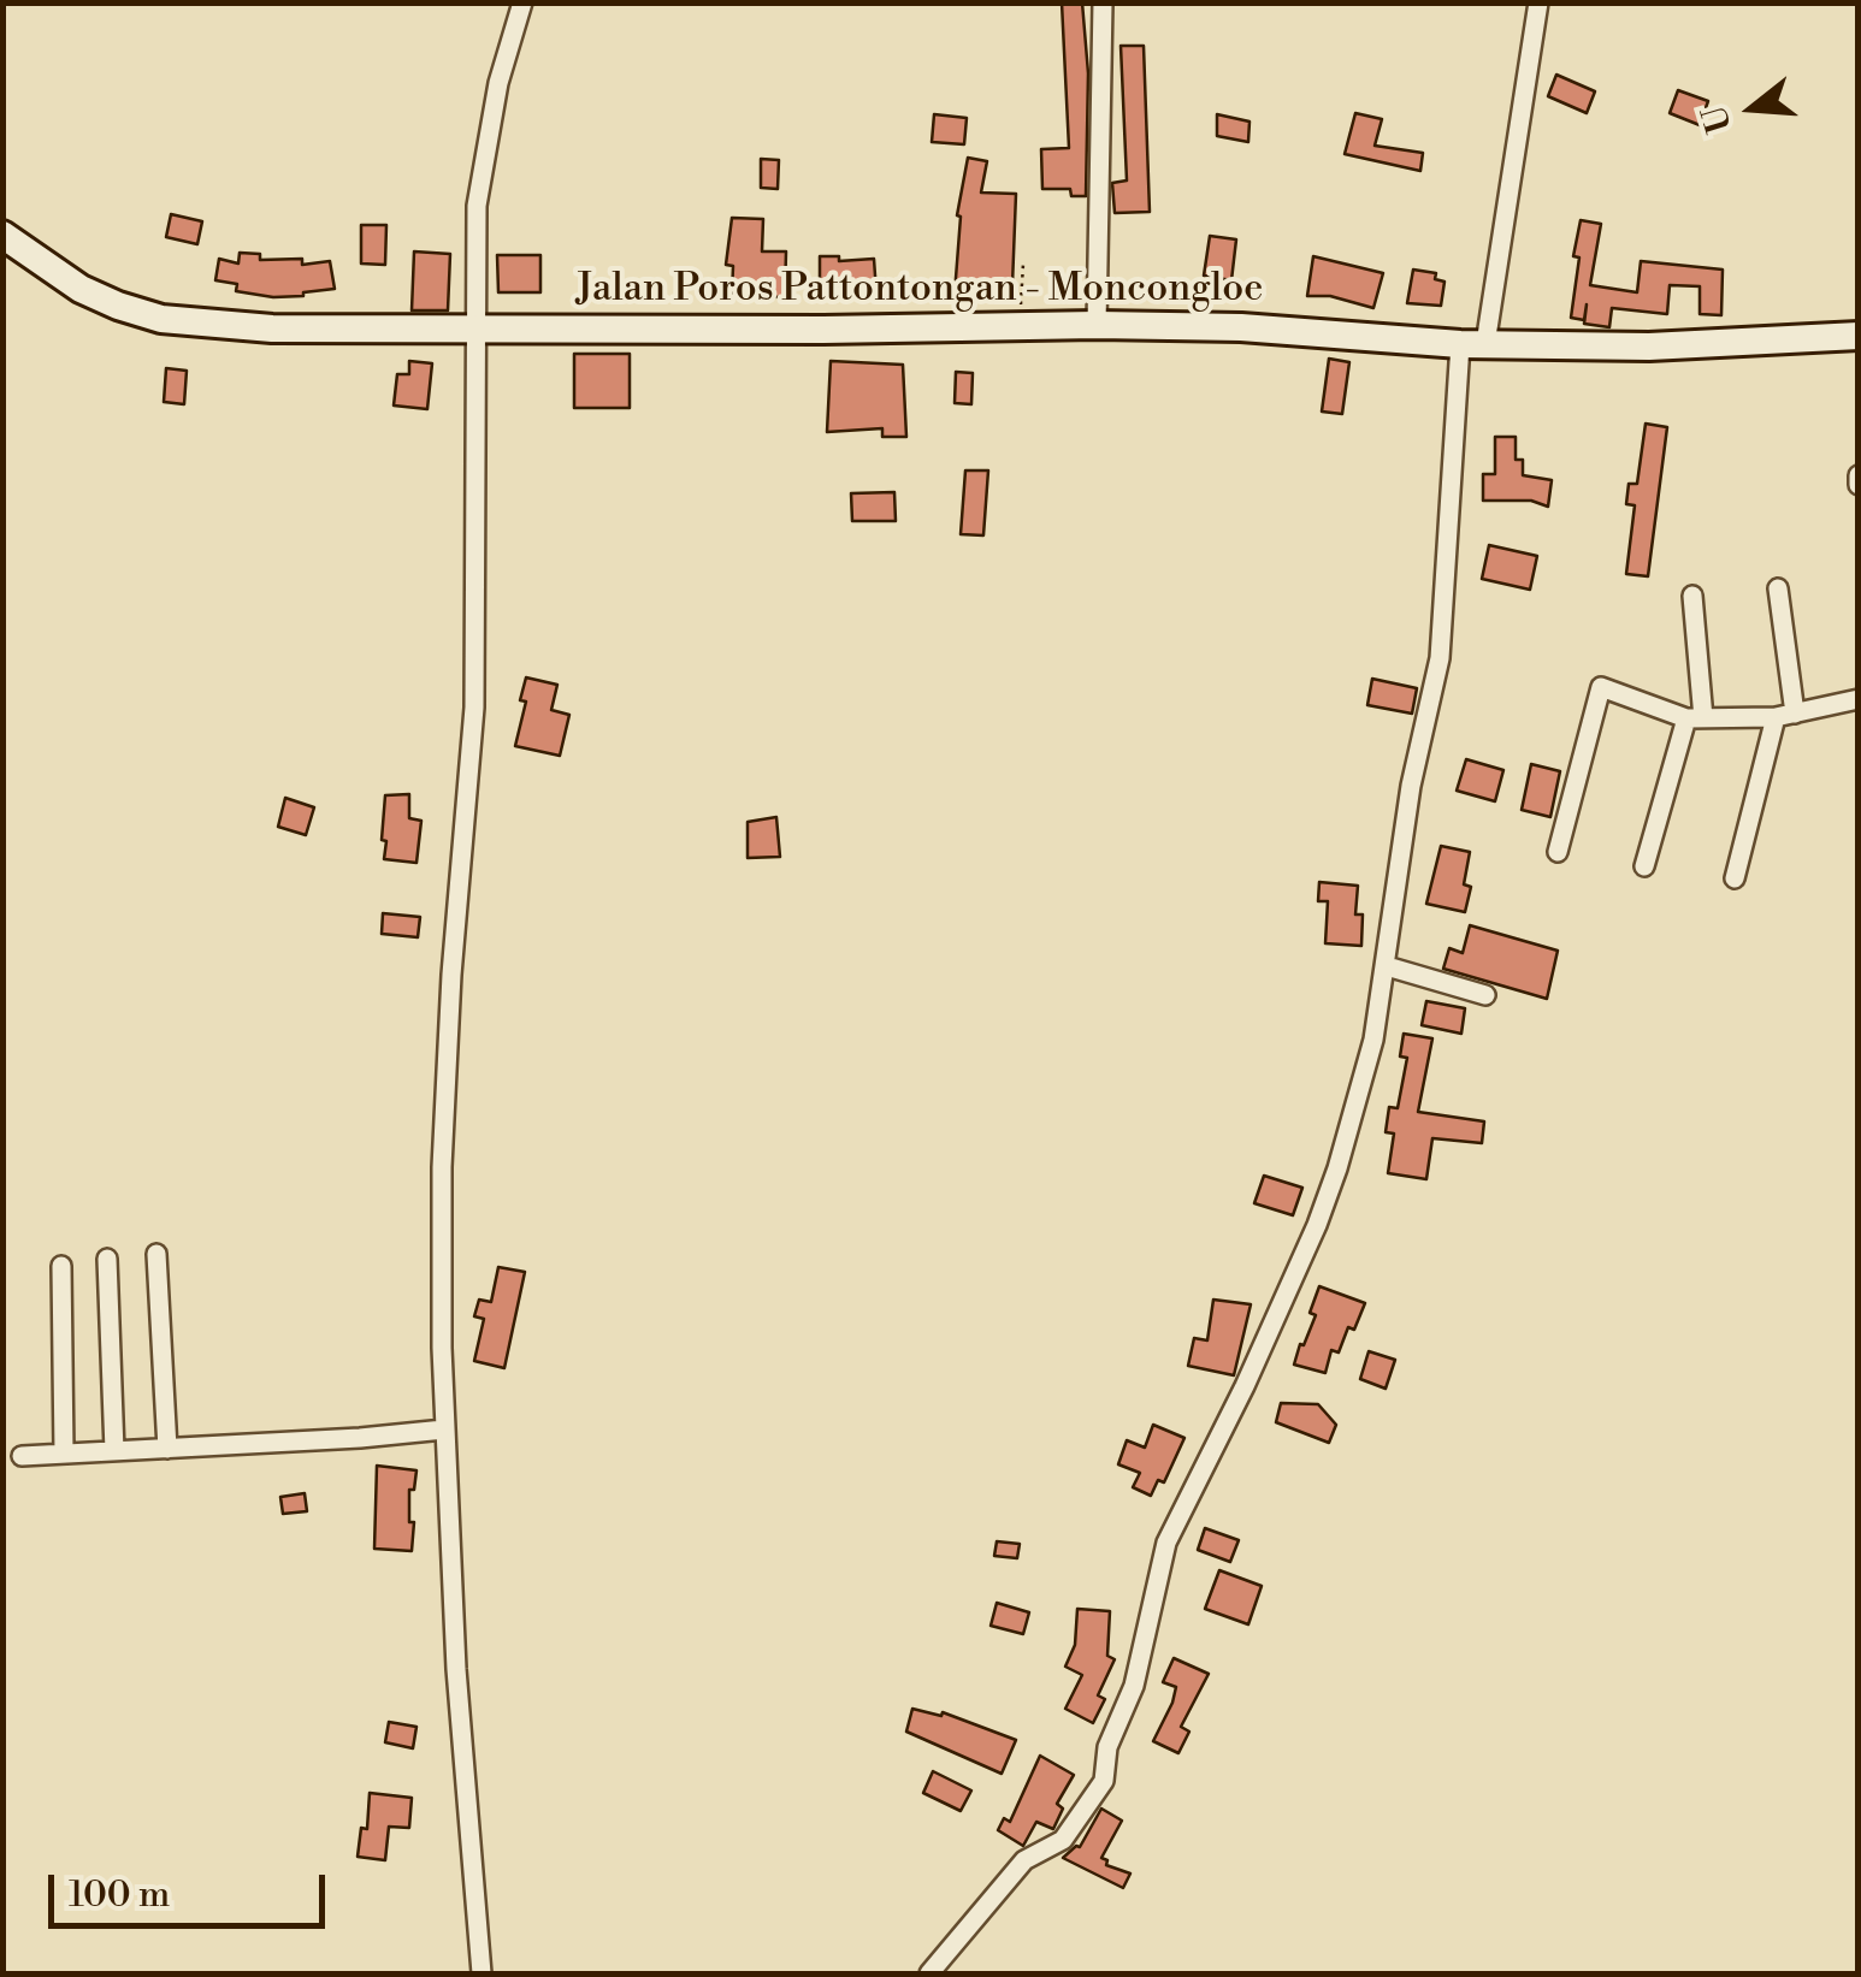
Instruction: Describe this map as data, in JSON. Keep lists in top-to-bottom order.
{
  "streets": {
    "street": ["Jalan Poros Pattontongan - Moncongloe"]
  },
  "scale_bar": "100 m",
  "north": "left"
}
